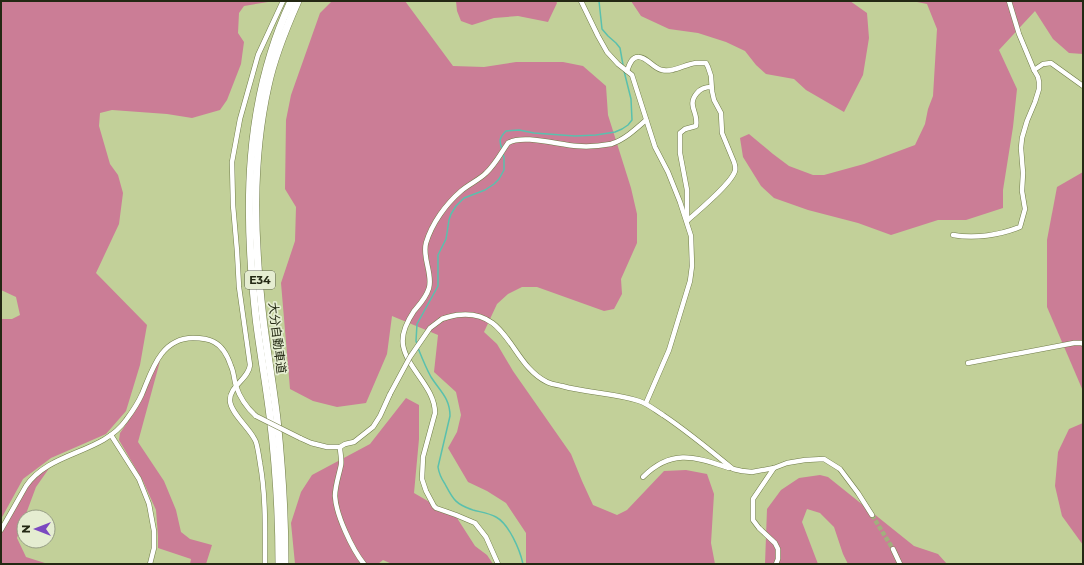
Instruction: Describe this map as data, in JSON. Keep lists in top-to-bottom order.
{
  "streets": {
    "highway": ["E34", "大分自動車道"]
  },
  "north": "left"
}
